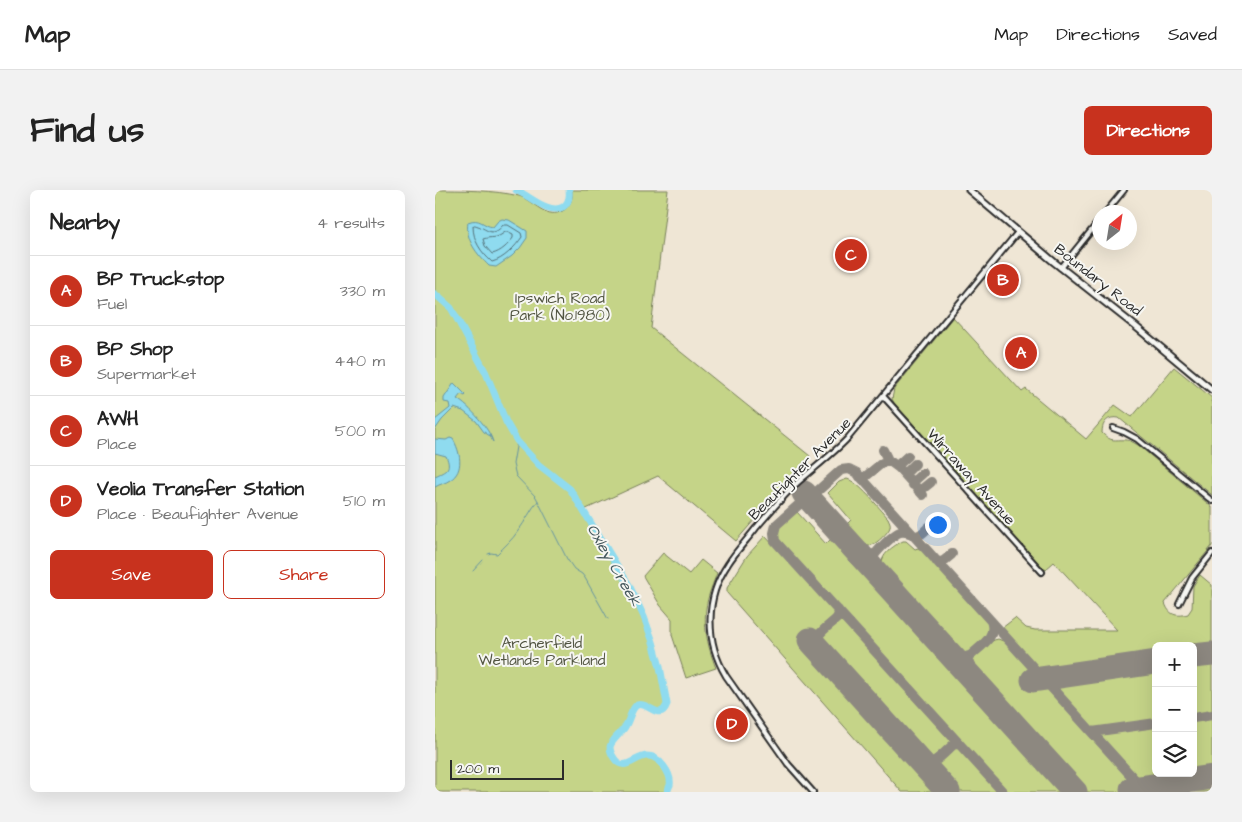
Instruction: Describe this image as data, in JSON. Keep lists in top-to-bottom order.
{
  "streets": {
    "main road": ["Boundary Road"],
    "street": ["Beaufighter Avenue", "Wirraway Avenue"]
  },
  "crossings": [
    ["Boundary Road", "Beaufighter Avenue"],
    ["Beaufighter Avenue", "Wirraway Avenue"]
  ],
  "water": ["Oxley Creek"],
  "parks": ["Ipswich Road Park (No.1980)", "Archerfield Wetlands Parkland"],
  "scale_bar": "200 m",
  "north": "top right",
  "page": {
    "header": "Map",
    "nav": ["Map", "Directions", "Saved"],
    "title": "Find us",
    "buttons": [
      "Directions",
      ["Save", "Share"]
    ],
    "heading": ["Nearby", "4 results"],
    "pins": [
      "C",
      "B",
      "A",
      "D"
    ],
    "list": [
      {
        "mark": "A",
        "name": "BP Truckstop",
        "note": "Fuel",
        "value": "330 m"
      },
      {
        "mark": "B",
        "name": "BP Shop",
        "note": "Supermarket",
        "value": "440 m"
      },
      {
        "mark": "C",
        "name": "AWH",
        "note": "Place",
        "value": "500 m"
      },
      {
        "mark": "D",
        "name": "Veolia Transfer Station",
        "note": "Place · Beaufighter Avenue",
        "value": "510 m"
      }
    ],
    "map_buttons": ["+", "−"],
    "scale": "200 m"
  }
}
